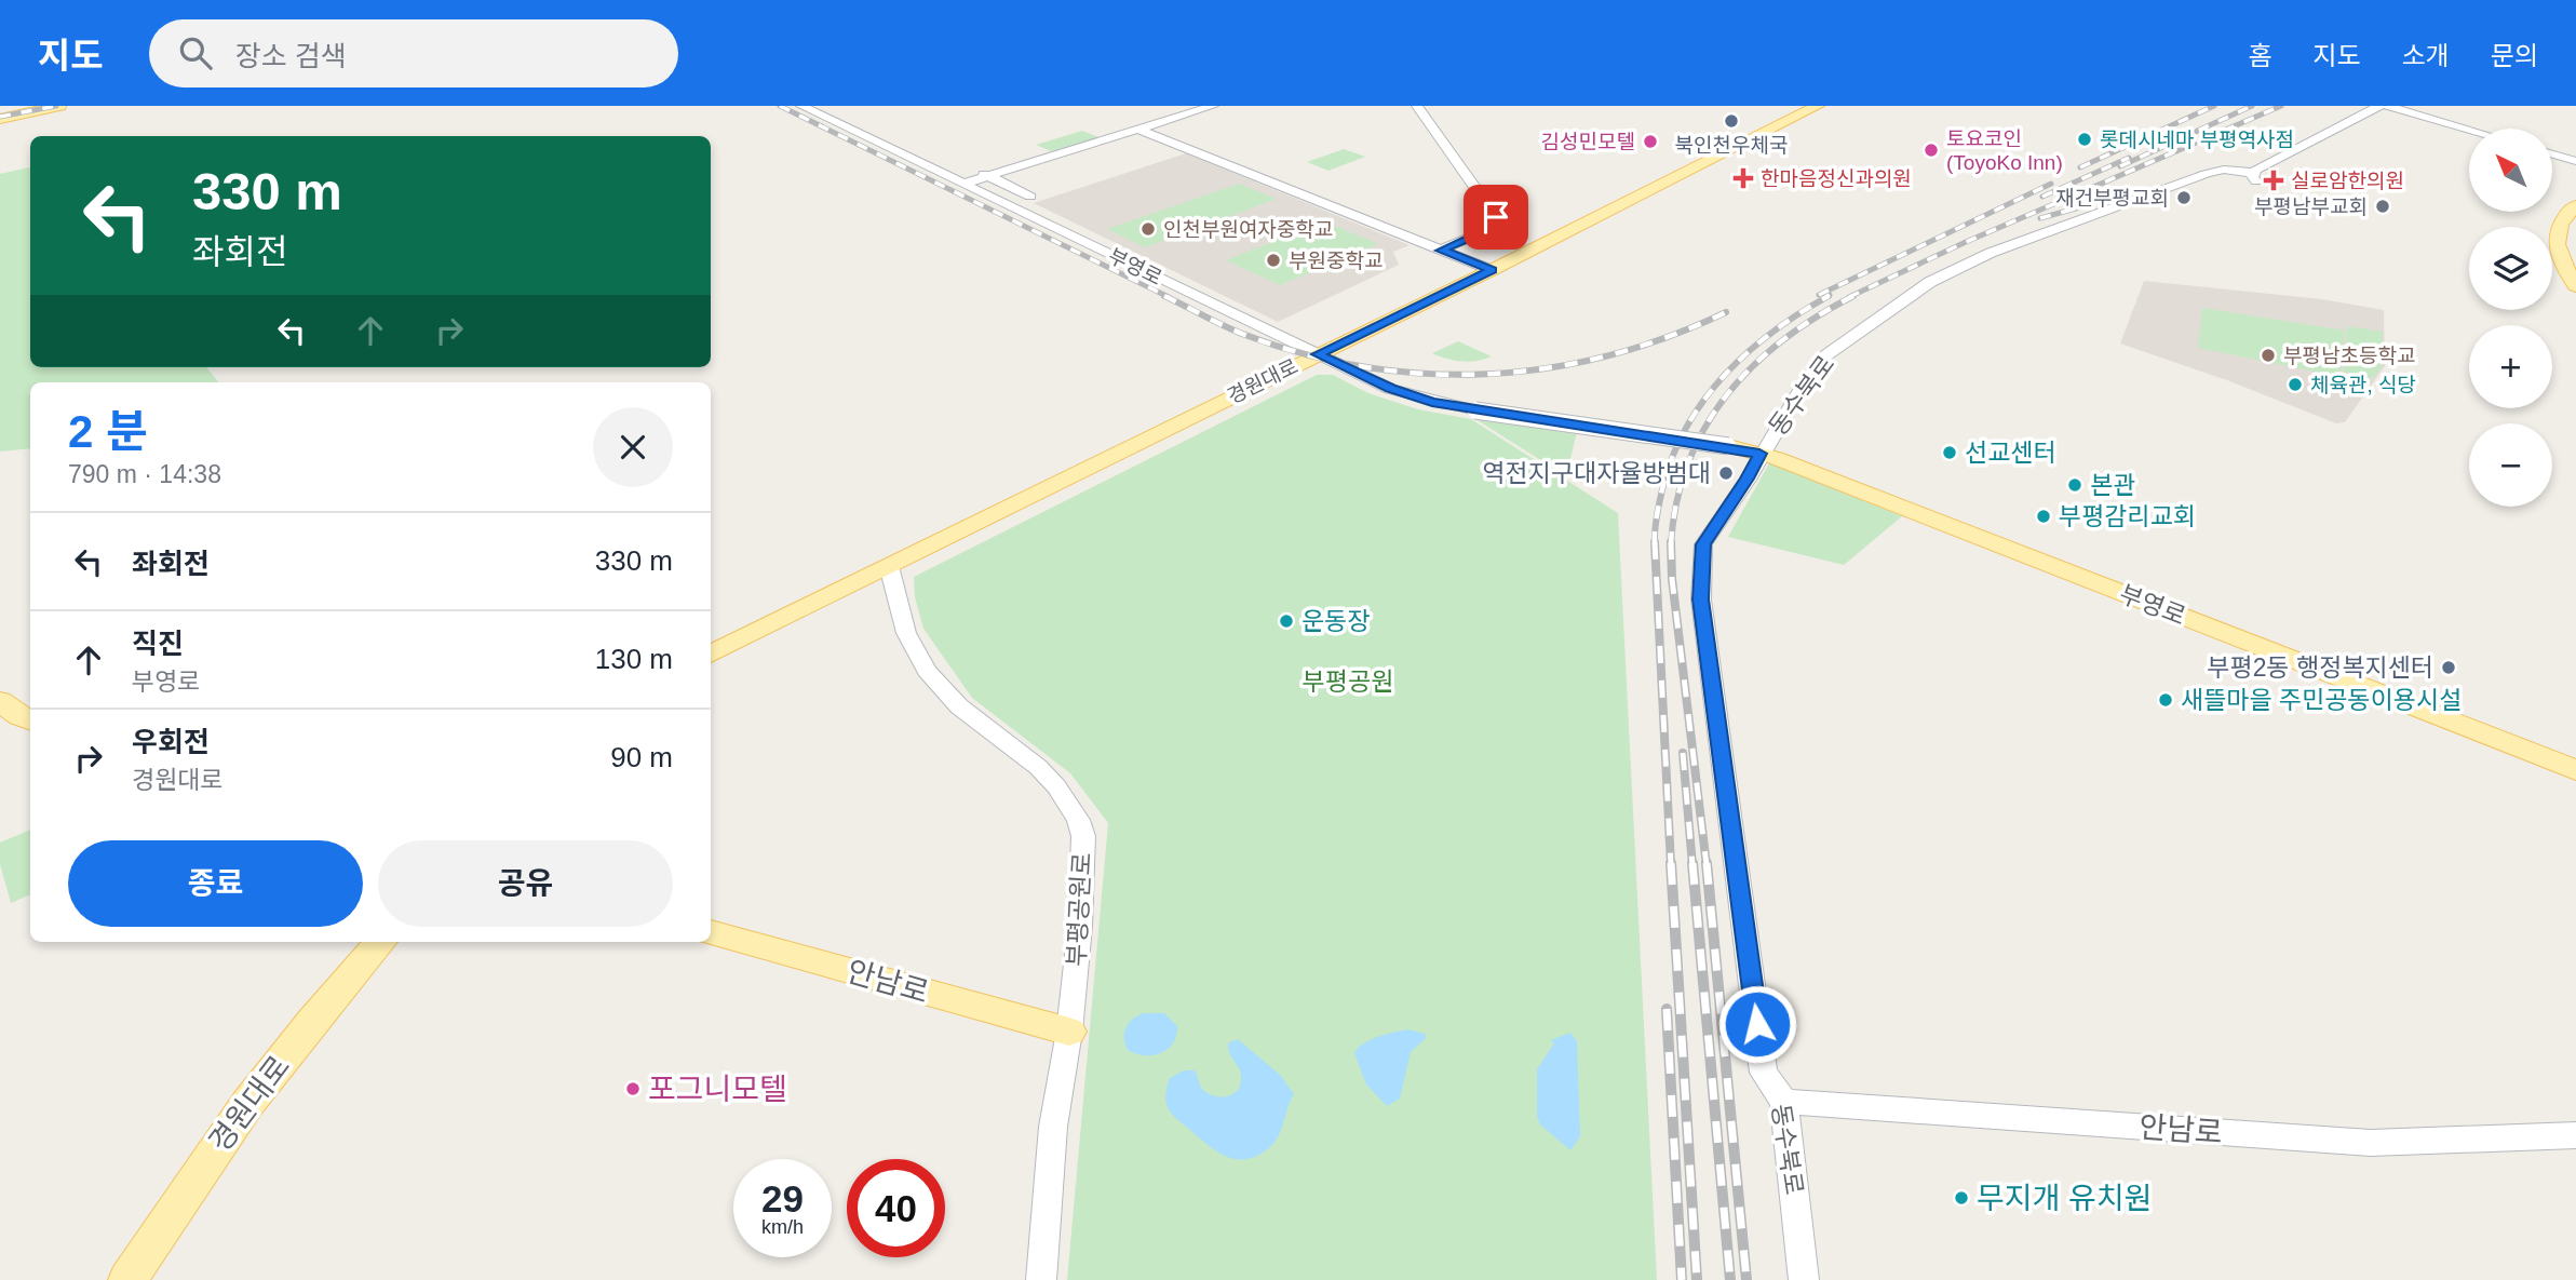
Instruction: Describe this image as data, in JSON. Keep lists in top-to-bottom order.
{
  "streets": {
    "main road": ["부영로", "경원대로", "안남로"],
    "street": ["동수북로", "부평공원로"]
  },
  "crossings": [
    ["부영로", "경원대로"],
    ["부영로", "동수북로"],
    ["경원대로", "부평공원로"],
    ["동수북로", "안남로"],
    ["부평공원로", "안남로"]
  ],
  "parks": ["부평공원"],
  "places": {
    "other": [
      "북인천우체국",
      "롯데시네마 부평역사점",
      "김성민모텔",
      "토요코인 (ToyoKo Inn)",
      "재건부평교회",
      "부평남부교회",
      "인천부원여자중학교",
      "부원중학교",
      "부평남초등학교",
      "체육관, 식당",
      "선교센터",
      "역전지구대자율방범대",
      "본관",
      "부평감리교회",
      "운동장",
      "부평2동 행정복지센터",
      "새뜰마을 주민공동이용시설",
      "포그니모텔",
      "무지개 유치원"
    ],
    "health": ["한마음정신과의원", "실로암한의원"]
  },
  "north": "top left",
  "page": {
    "header": "지도",
    "search": "장소 검색",
    "nav": [
      "홈",
      "지도",
      "소개",
      "문의"
    ],
    "map_buttons": ["+", "−"],
    "turn": ["330 m", "좌회전"],
    "heading": ["2 분", "790 m · 14:38"],
    "list": [
      {
        "name": "좌회전",
        "value": "330 m"
      },
      {
        "name": "직진",
        "note": "부영로",
        "value": "130 m"
      },
      {
        "name": "우회전",
        "note": "경원대로",
        "value": "90 m"
      }
    ],
    "buttons": ["종료", "공유"],
    "speed": "29 km/h",
    "limit": "40"
  }
}
